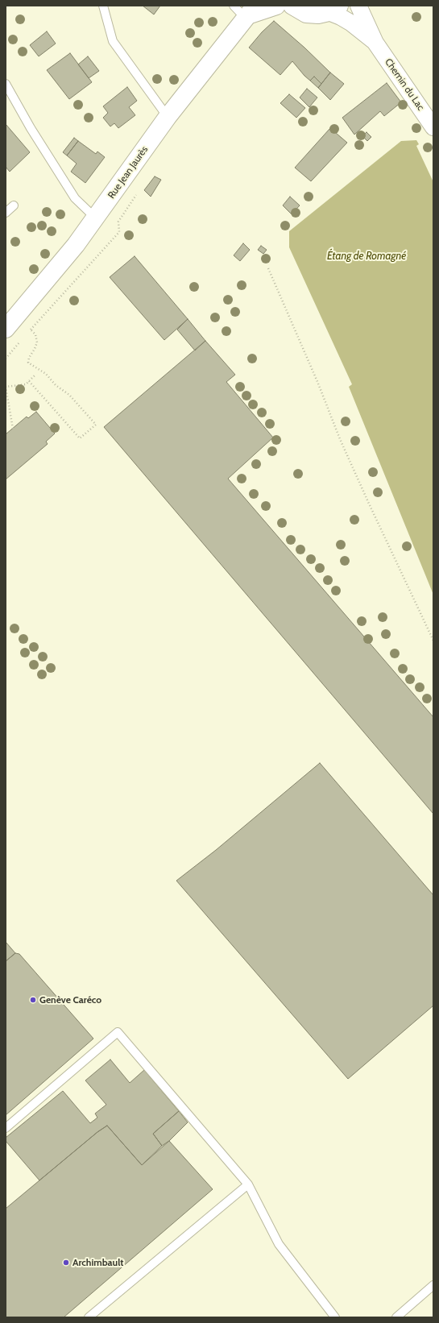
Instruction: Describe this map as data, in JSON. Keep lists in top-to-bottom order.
{
  "streets": {
    "street": ["Chemin du Lac", "Rue Jean Jaurès"]
  },
  "water": ["Étang de Romagné"],
  "places": ["Genève Caréco", "Archimbault"]
}
